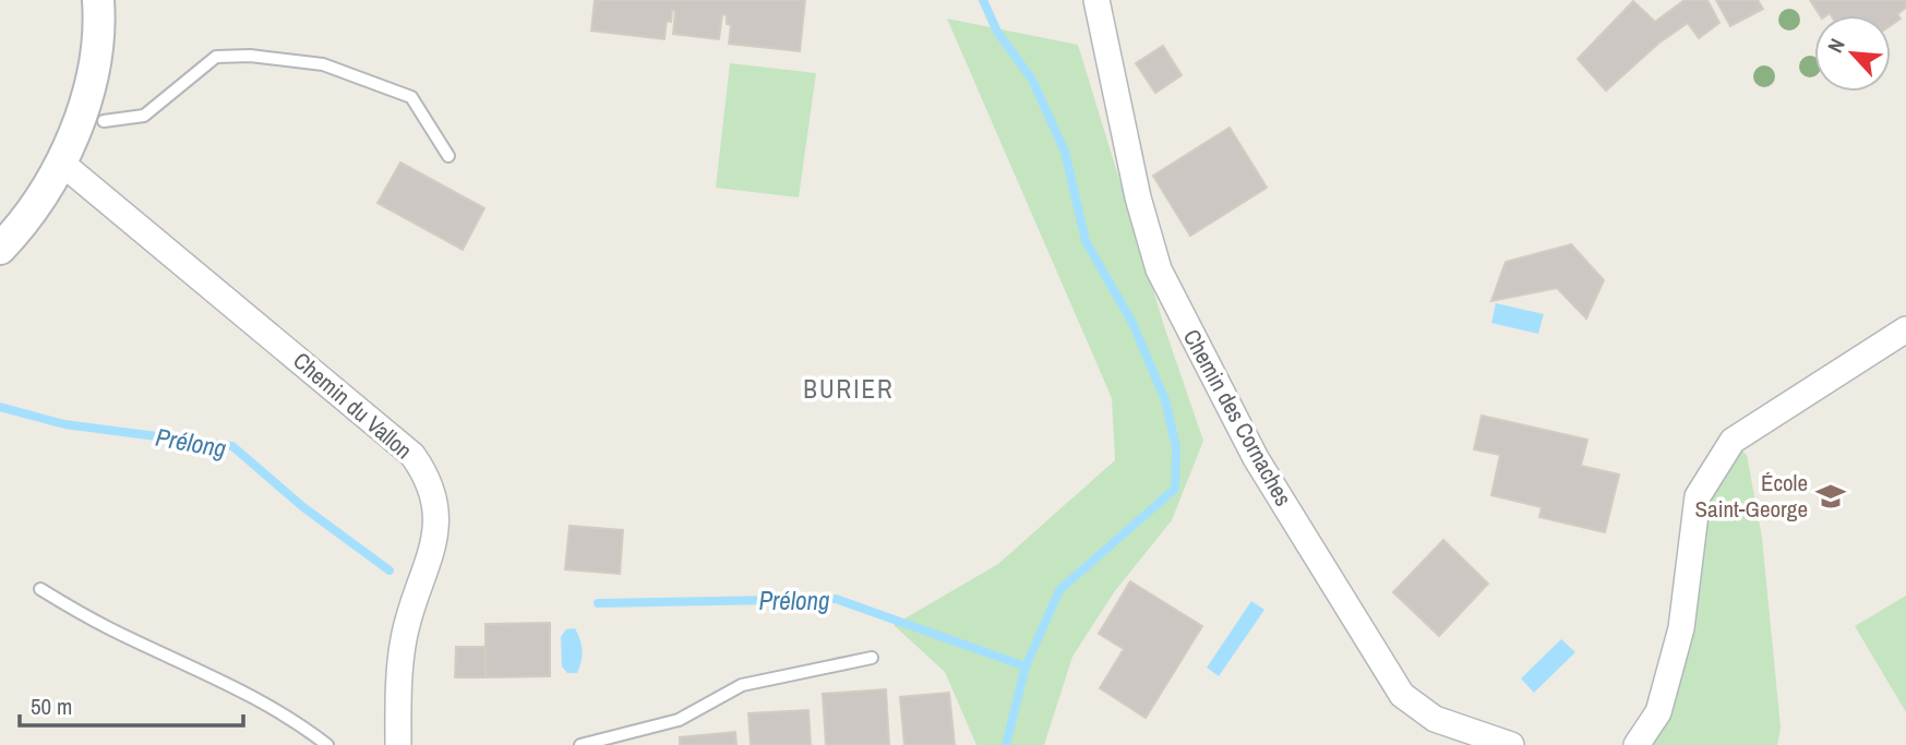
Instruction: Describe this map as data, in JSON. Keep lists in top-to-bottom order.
{
  "streets": {
    "street": ["Chemin du Vallon", "Chemin des Cornaches"]
  },
  "districts": ["BURIER"],
  "water": ["Prélong"],
  "places": {
    "school or university": ["École Saint-George"]
  },
  "scale_bar": "50 m",
  "north": "top left"
}
